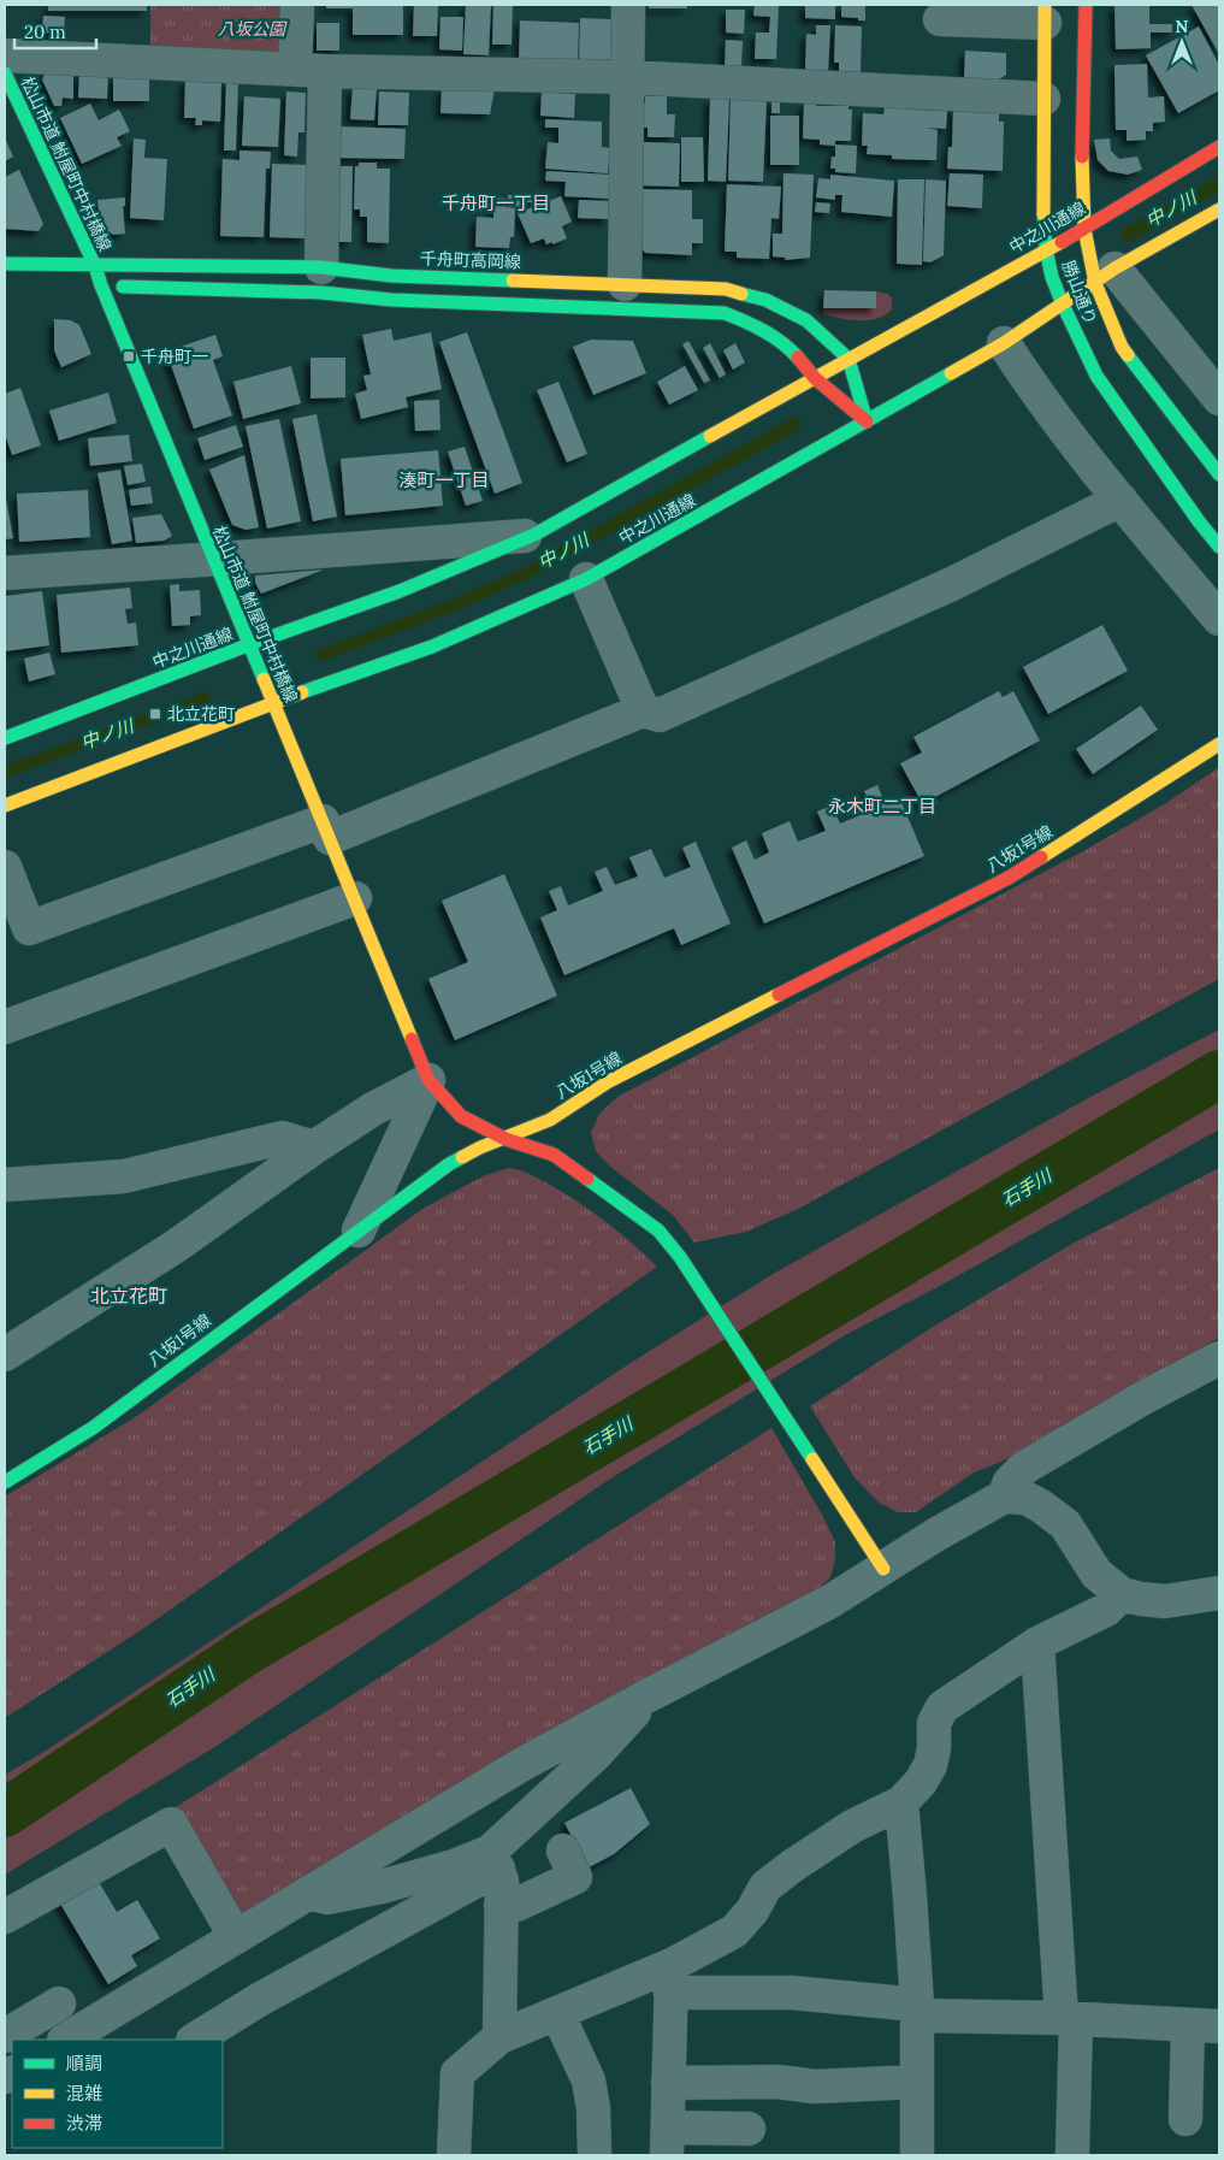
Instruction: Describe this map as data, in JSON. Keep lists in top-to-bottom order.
{
  "streets": {
    "main road": [
      "松山市道 鮒屋町中村橋線",
      "中之川通線",
      "千舟町高岡線",
      "勝山通り",
      "八坂1号線"
    ]
  },
  "crossings": [
    ["松山市道 鮒屋町中村橋線", "中之川通線"],
    ["松山市道 鮒屋町中村橋線", "千舟町高岡線"],
    ["松山市道 鮒屋町中村橋線", "八坂1号線"],
    ["中之川通線", "千舟町高岡線"],
    ["中之川通線", "勝山通り"]
  ],
  "districts": [
    "千舟町一丁目",
    "湊町一丁目",
    "永木町二丁目",
    "北立花町"
  ],
  "water": ["中ノ川", "石手川"],
  "parks": ["八坂公園"],
  "places": {
    "transit": ["千舟町一", "北立花町"]
  },
  "legend": ["順調", "混雑", "渋滞"],
  "scale_bar": "20 m",
  "north": "top"
}
